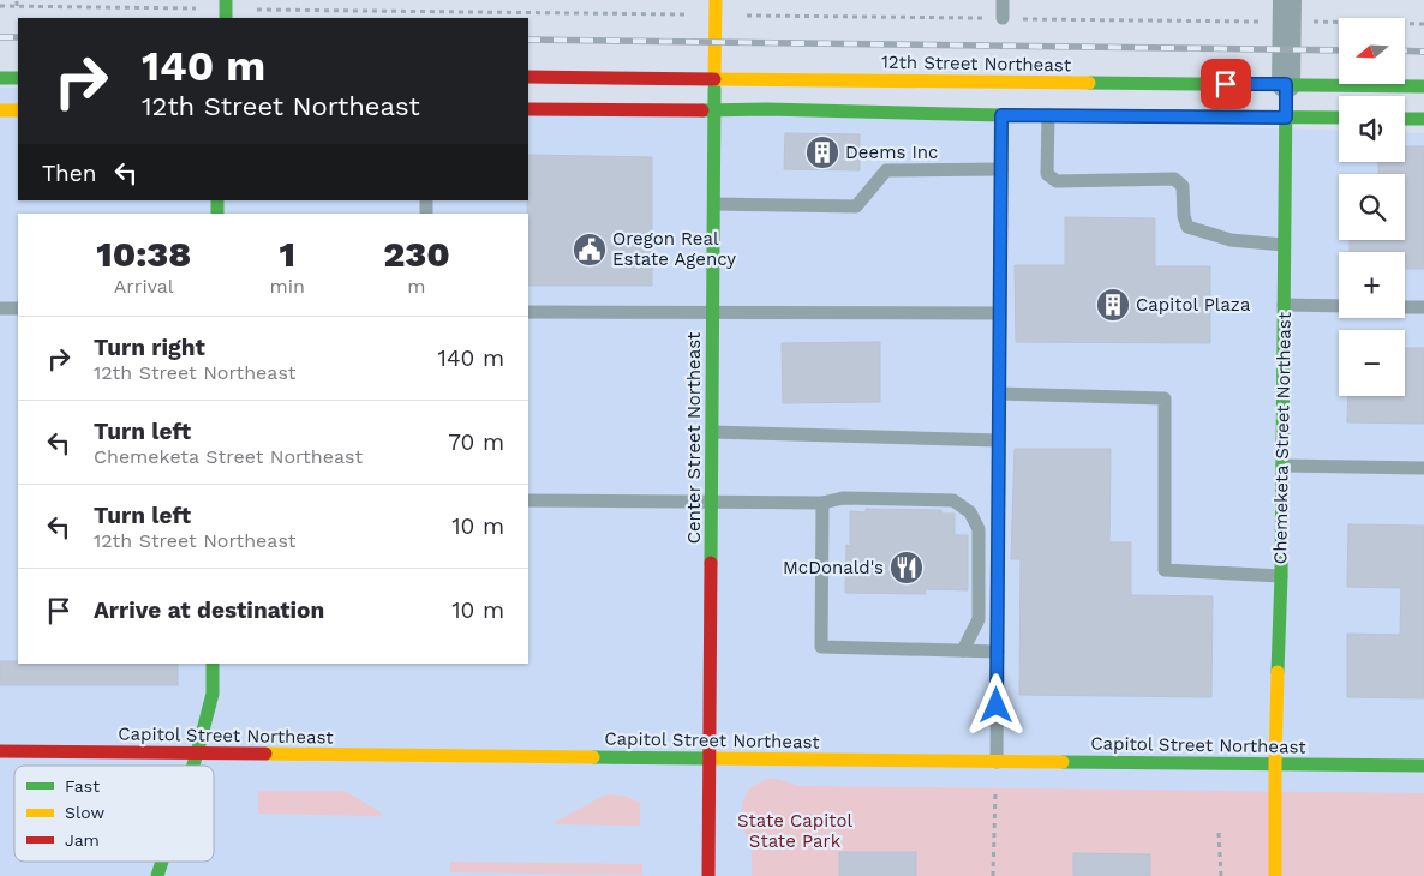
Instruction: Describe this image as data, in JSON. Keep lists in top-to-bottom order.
{
  "streets": {
    "main road": [
      "12th Street Northeast",
      "Center Street Northeast",
      "Chemeketa Street Northeast",
      "Capitol Street Northeast"
    ]
  },
  "crossings": [
    ["12th Street Northeast", "Center Street Northeast"],
    ["12th Street Northeast", "Chemeketa Street Northeast"],
    ["Center Street Northeast", "Capitol Street Northeast"],
    ["Chemeketa Street Northeast", "Capitol Street Northeast"]
  ],
  "parks": ["State Capitol State Park"],
  "places": {
    "building": ["Deems Inc", "Capitol Plaza"],
    "public building": ["Oregon Real Estate Agency"],
    "restaurant": ["McDonald's"]
  },
  "legend": ["Fast", "Slow", "Jam"],
  "north": "left",
  "page": {
    "map_buttons": ["+", "−"],
    "turn": ["140 m", "12th Street Northeast"],
    "then": "Then",
    "eta": [
      "10:38",
      "Arrival",
      "1",
      "min",
      "230",
      "m"
    ],
    "list": [
      {
        "name": "Turn right",
        "note": "12th Street Northeast",
        "value": "140 m"
      },
      {
        "name": "Turn left",
        "note": "Chemeketa Street Northeast",
        "value": "70 m"
      },
      {
        "name": "Turn left",
        "note": "12th Street Northeast",
        "value": "10 m"
      },
      {
        "name": "Arrive at destination",
        "value": "10 m"
      }
    ]
  }
}
